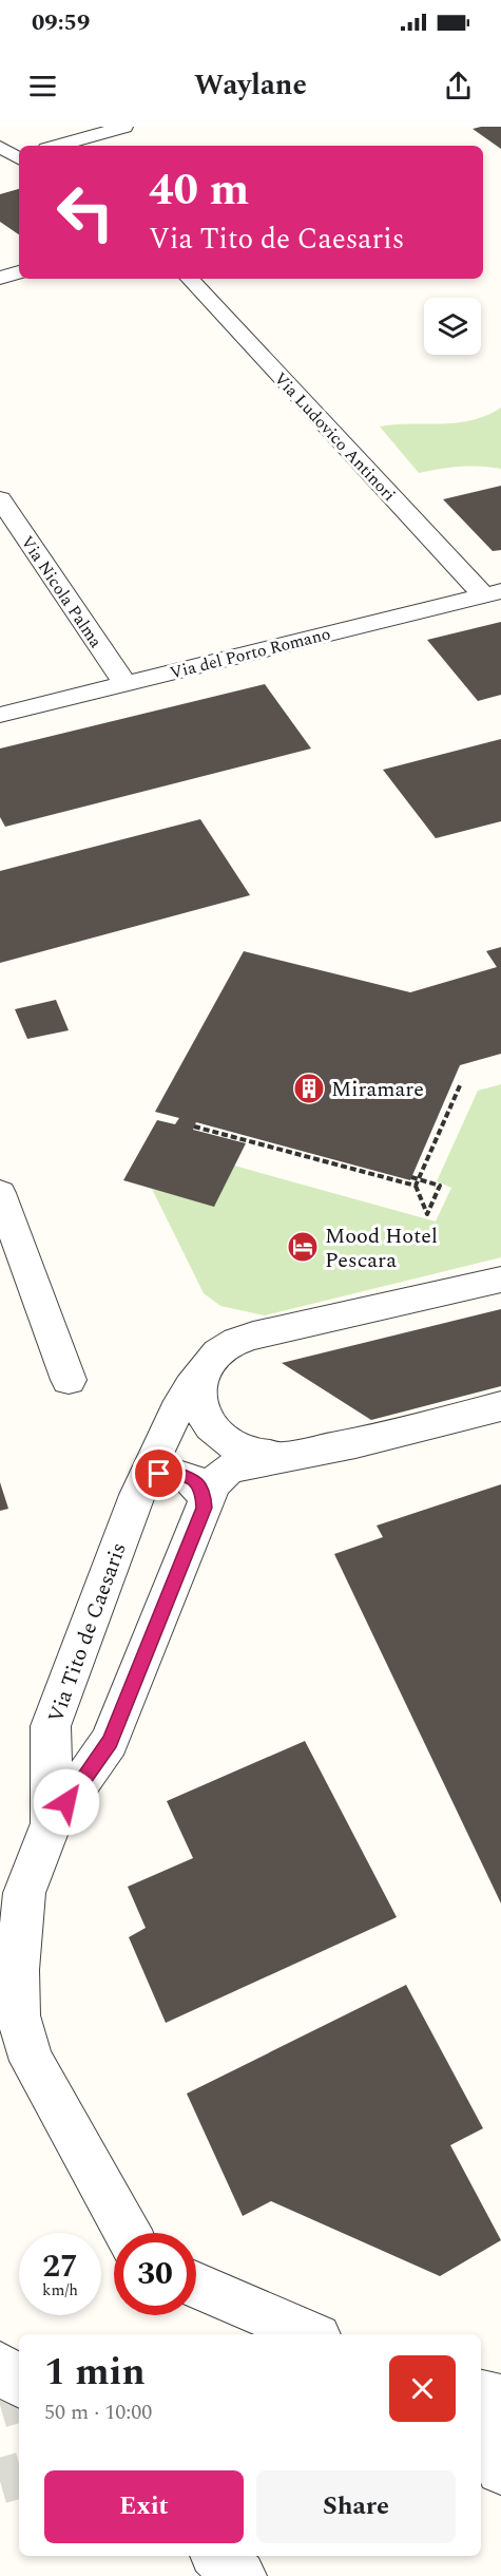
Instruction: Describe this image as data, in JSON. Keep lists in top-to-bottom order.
{
  "streets": {
    "street": [
      "Via Ludovico Antinori",
      "Via Nicola Palma",
      "Via del Porto Romano",
      "Via Tito de Caesaris"
    ]
  },
  "crossings": [
    ["Via Ludovico Antinori", "Via del Porto Romano"],
    ["Via Nicola Palma", "Via del Porto Romano"]
  ],
  "places": {
    "building": ["Miramare"],
    "hotel": ["Mood Hotel Pescara"]
  },
  "page": {
    "status": "09:59",
    "header": "Waylane",
    "turn": ["40 m", "Via Tito de Caesaris"],
    "speed": "27 km/h",
    "limit": "30",
    "heading": ["1 min", "50 m · 10:00"],
    "buttons": ["Exit", "Share"]
  }
}
